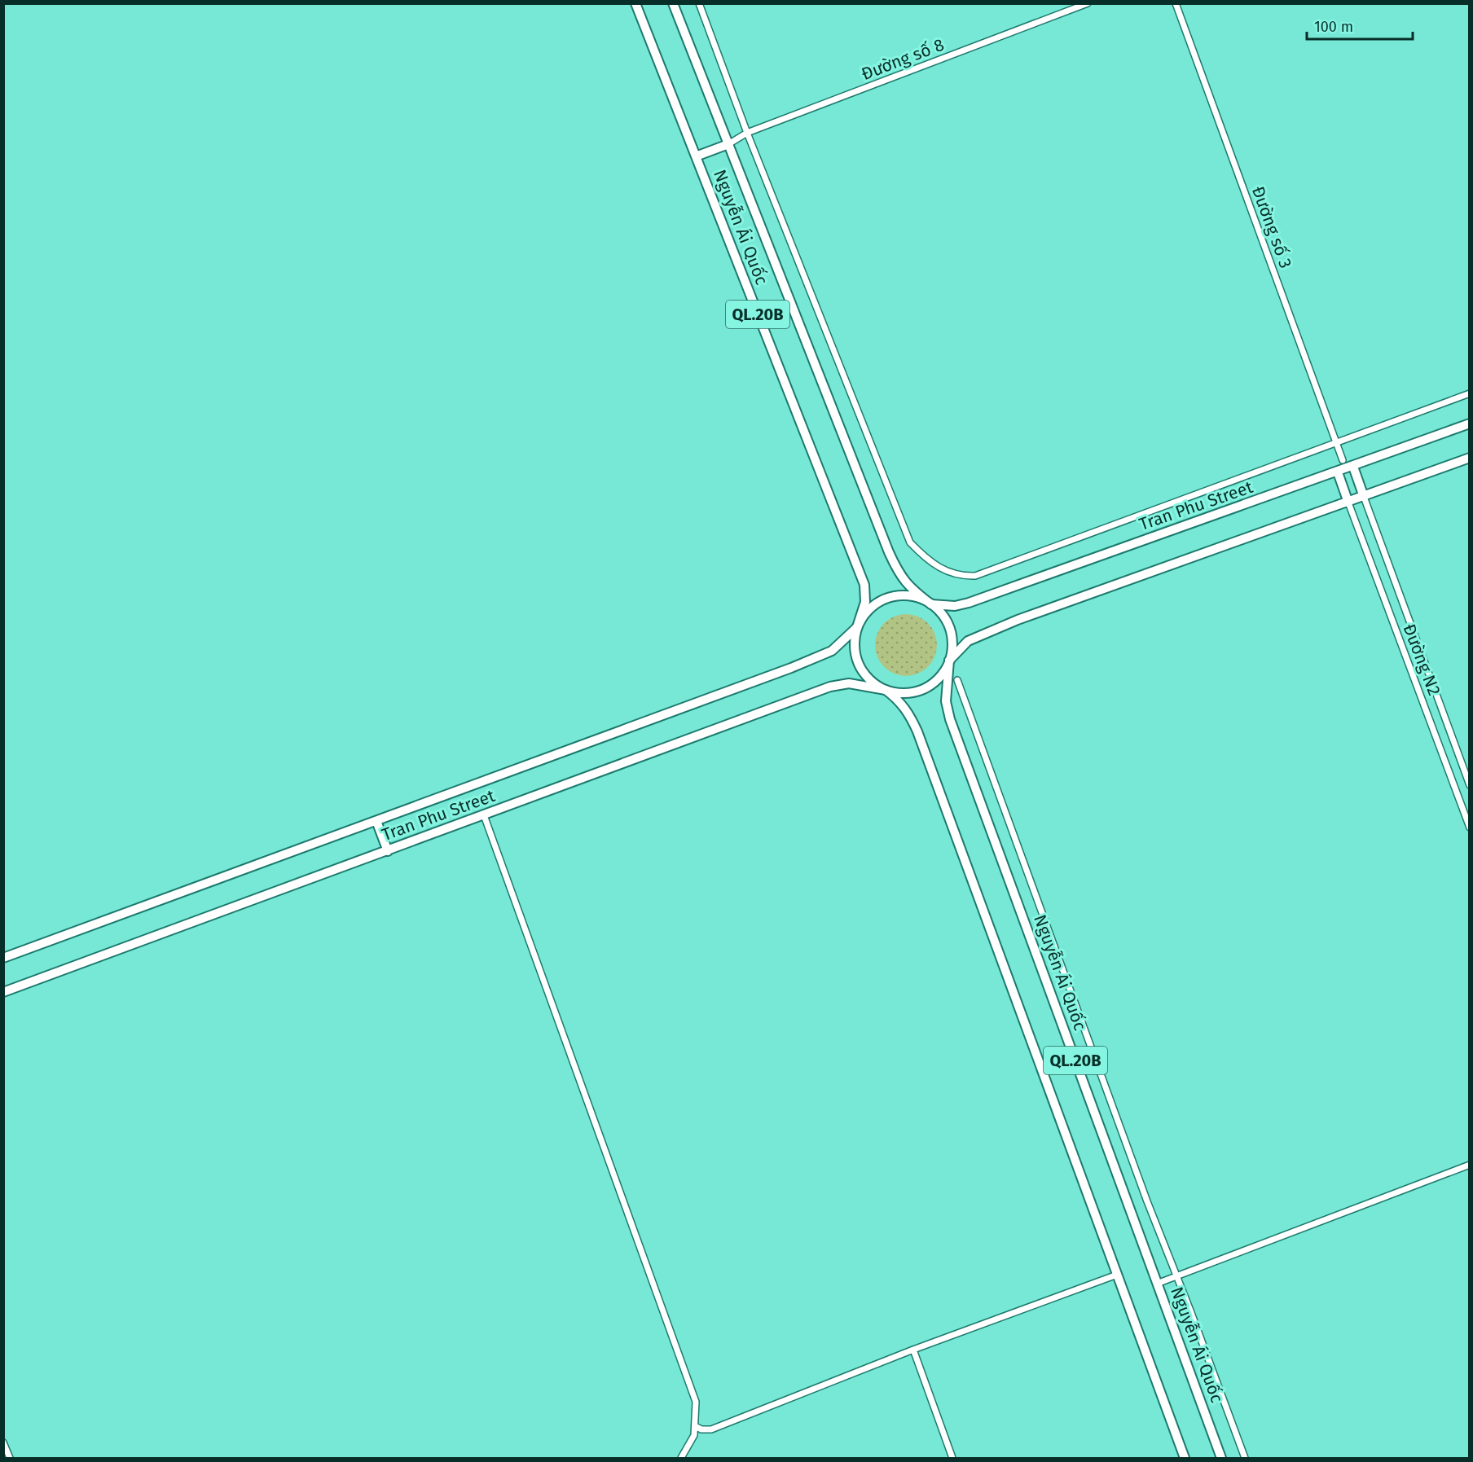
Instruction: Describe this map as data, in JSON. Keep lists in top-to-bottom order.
{
  "streets": {
    "main road": ["Nguyễn Ái Quốc", "QL.20B", "Tran Phu Street"],
    "street": ["Đường số 8", "Đường số 3", "Đường N2"]
  },
  "crossings": [
    ["Đường số 8", "Nguyễn Ái Quốc"],
    ["Nguyễn Ái Quốc", "QL.20B"],
    ["Nguyễn Ái Quốc", "Tran Phu Street"],
    ["QL.20B", "Tran Phu Street"]
  ],
  "scale_bar": "100 m"
}
